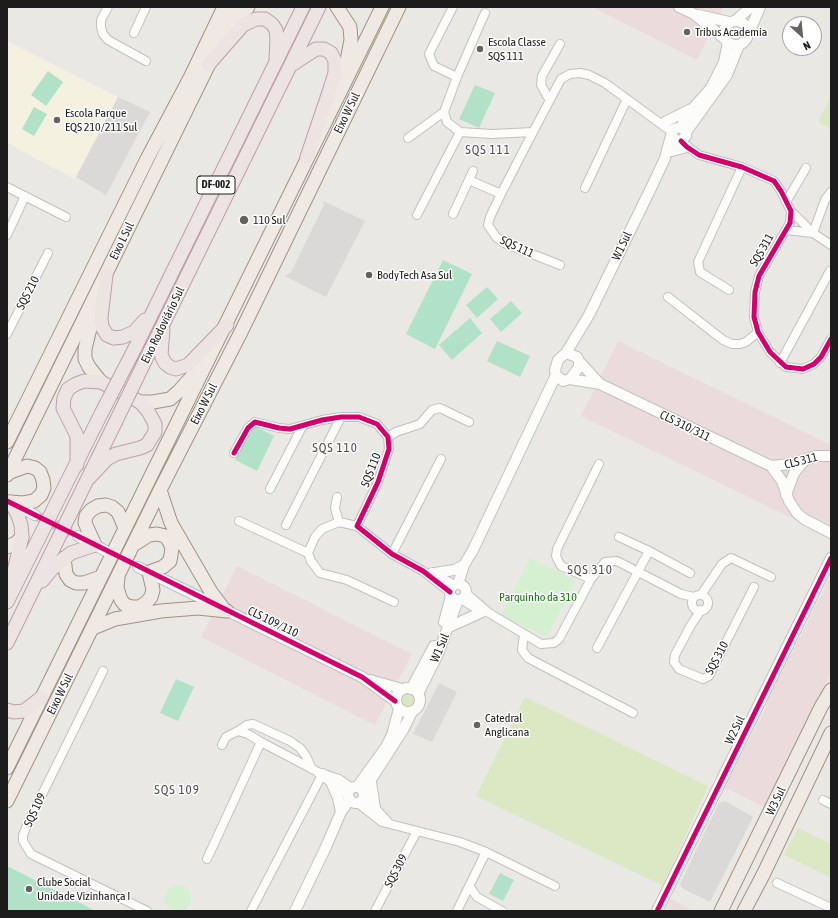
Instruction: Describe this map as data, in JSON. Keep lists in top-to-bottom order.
{
  "streets": {
    "highway": ["DF-002", "Eixo Rodoviário Sul"],
    "main road": ["Eixo W Sul", "Eixo L Sul", "W3 Sul"],
    "street": [
      "W1 Sul",
      "SQS 111",
      "SQS 311",
      "SQS 210",
      "CLS 310/311",
      "CLS 311",
      "SQS 110",
      "CLS 109/110",
      "SQS 310",
      "W2 Sul",
      "SQS 109",
      "SQS 309"
    ]
  },
  "crossings": [
    ["W1 Sul", "SQS 111"],
    ["W1 Sul", "SQS 311"],
    ["W1 Sul", "CLS 310/311"],
    ["W1 Sul", "CLS 109/110"],
    ["SQS 111", "SQS 311"],
    ["CLS 310/311", "CLS 311"]
  ],
  "districts": [
    "SQS 111",
    "SQS 110",
    "SQS 310",
    "SQS 109"
  ],
  "parks": ["Parquinho da 310"],
  "places": [
    "Tribus Academia",
    "Escola Classe SQS 111",
    "Escola Parque EQS 210/211 Sul",
    "110 Sul",
    "BodyTech Asa Sul",
    "Catedral Anglicana",
    "Clube Social Unidade Vizinhança I"
  ],
  "north": "bottom right"
}
